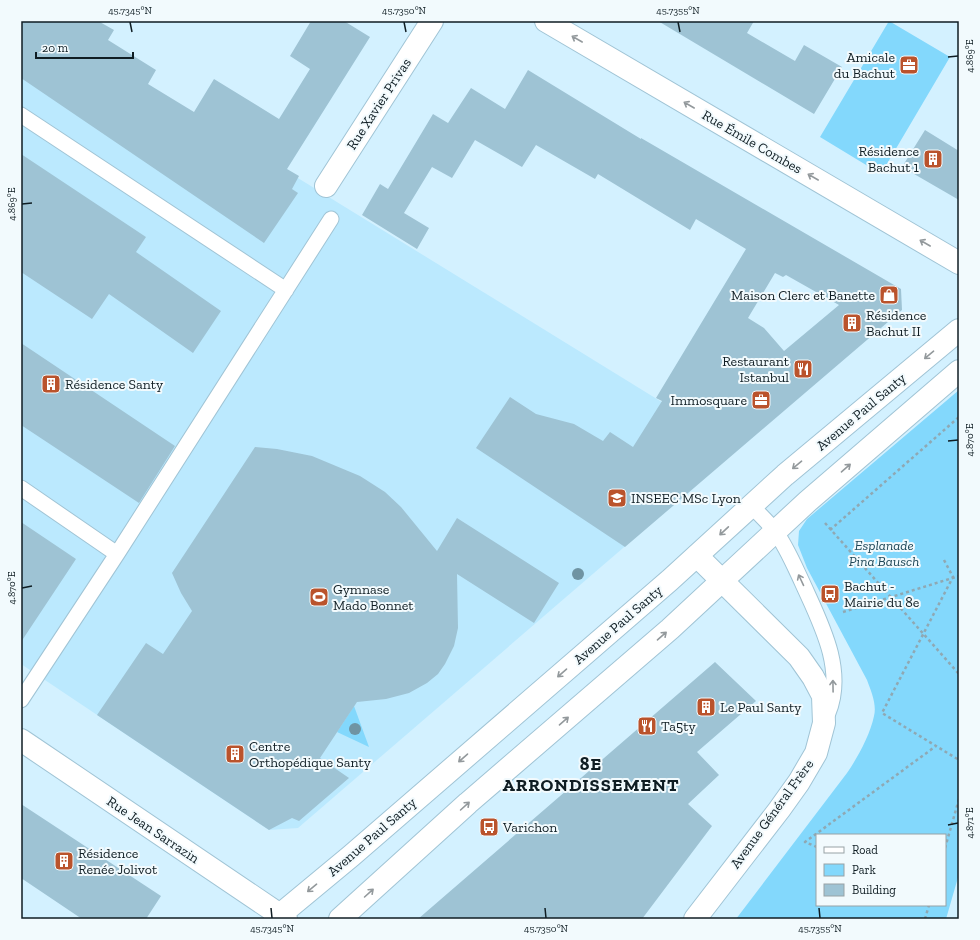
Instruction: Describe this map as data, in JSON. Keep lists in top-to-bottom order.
{
  "streets": {
    "main road": [
      "Rue Xavier Privas",
      "Rue Émile Combes",
      "Avenue Paul Santy",
      "Avenue Général Frère",
      "Rue Jean Sarrazin"
    ]
  },
  "crossings": [
    ["Avenue Paul Santy", "Avenue Général Frère"],
    ["Avenue Paul Santy", "Rue Jean Sarrazin"]
  ],
  "one_way": ["Rue Émile Combes"],
  "districts": ["8E ARRONDISSEMENT"],
  "parks": ["Esplanade Pina Bausch"],
  "places": {
    "office": ["Amicale du Bachut", "Immosquare"],
    "building": [
      "Résidence Bachut 1",
      "Résidence Bachut II",
      "Résidence Santy",
      "Le Paul Santy",
      "Centre Orthopédique Santy",
      "Résidence Renée Jolivot"
    ],
    "shop": ["Maison Clerc et Banette"],
    "restaurant": ["Restaurant Istanbul", "Ta5ty"],
    "school or university": ["INSEEC MSc Lyon"],
    "bus stop": ["Bachut - Mairie du 8e", "Varichon"],
    "sports": ["Gymnase Mado Bonnet"]
  },
  "legend": ["Road", "Park", "Building"],
  "scale_bar": "20 m",
  "coordinates": [
    "45.7345°N",
    "45.7350°N",
    "45.7355°N",
    "4.869°E",
    "4.870°E",
    "4.871°E"
  ]
}
